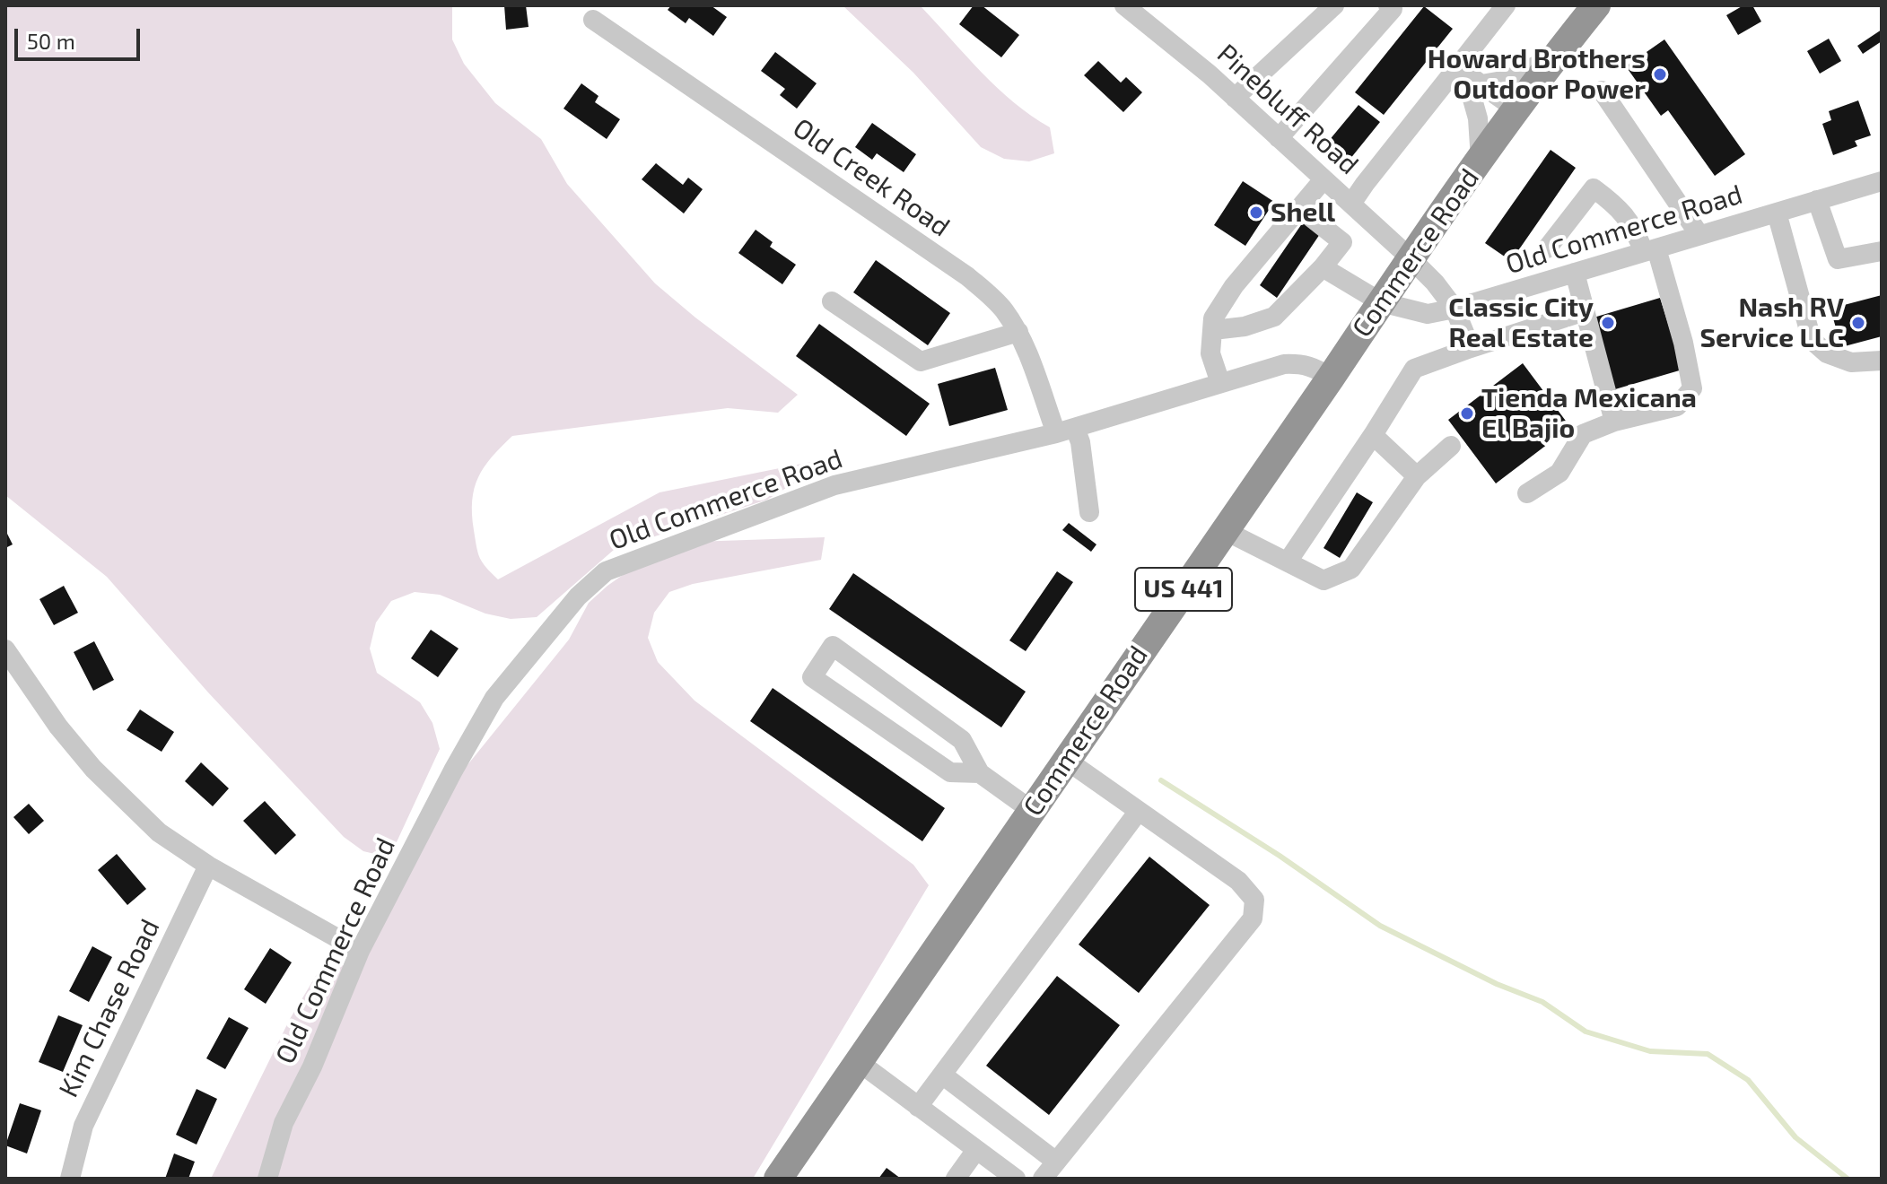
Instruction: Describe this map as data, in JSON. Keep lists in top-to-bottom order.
{
  "streets": {
    "highway": ["Commerce Road", "US 441"],
    "street": [
      "Pinebluff Road",
      "Old Creek Road",
      "Old Commerce Road",
      "Kim Chase Road"
    ]
  },
  "crossings": [
    ["Pinebluff Road", "Old Commerce Road"],
    ["Pinebluff Road", "Commerce Road"],
    ["Old Creek Road", "Old Commerce Road"],
    ["Old Commerce Road", "Commerce Road"]
  ],
  "places": [
    "Howard Brothers Outdoor Power",
    "Shell",
    "Classic City Real Estate",
    "Nash RV Service LLC",
    "Tienda Mexicana El Bajio"
  ],
  "scale_bar": "50 m"
}
